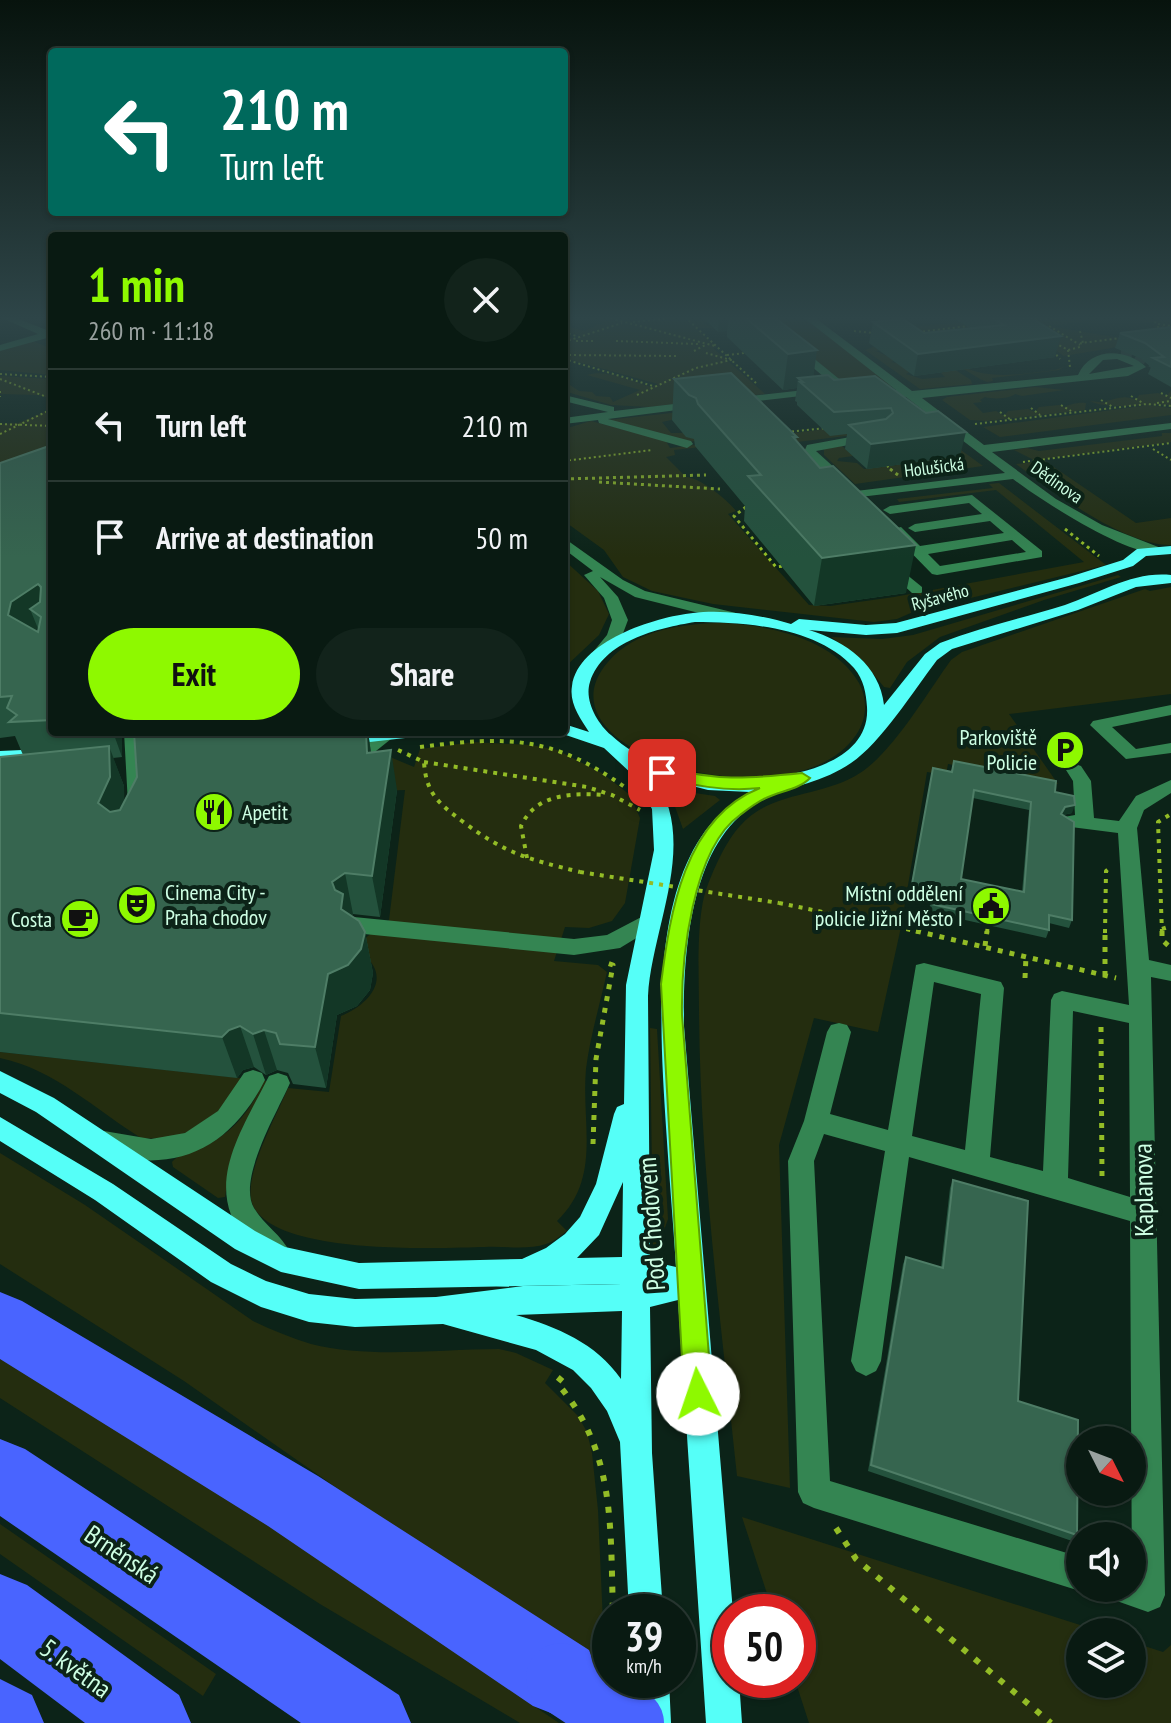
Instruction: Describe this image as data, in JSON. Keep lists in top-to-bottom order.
{
  "streets": {
    "highway": ["Brněnská", "5. května"],
    "main road": ["Ryšavého", "Pod Chodovem"],
    "street": ["Holušická", "Dědinova", "Kaplanova"]
  },
  "crossings": [
    ["Holušická", "Dědinova"],
    ["Dědinova", "Ryšavého"],
    ["Ryšavého", "Pod Chodovem"]
  ],
  "places": {
    "parking": ["Parkoviště Policie"],
    "restaurant": ["Apetit"],
    "theatre": ["Cinema City - Praha chodov"],
    "public building": ["Místní oddělení policie Jižní Město I"],
    "cafe": ["Costa"]
  },
  "north": "bottom right",
  "page": {
    "turn": ["210 m", "Turn left"],
    "heading": ["1 min", "260 m · 11:18"],
    "list": [
      {
        "name": "Turn left",
        "value": "210 m"
      },
      {
        "name": "Arrive at destination",
        "value": "50 m"
      }
    ],
    "buttons": ["Exit", "Share"],
    "speed": "39 km/h",
    "limit": "50"
  }
}
